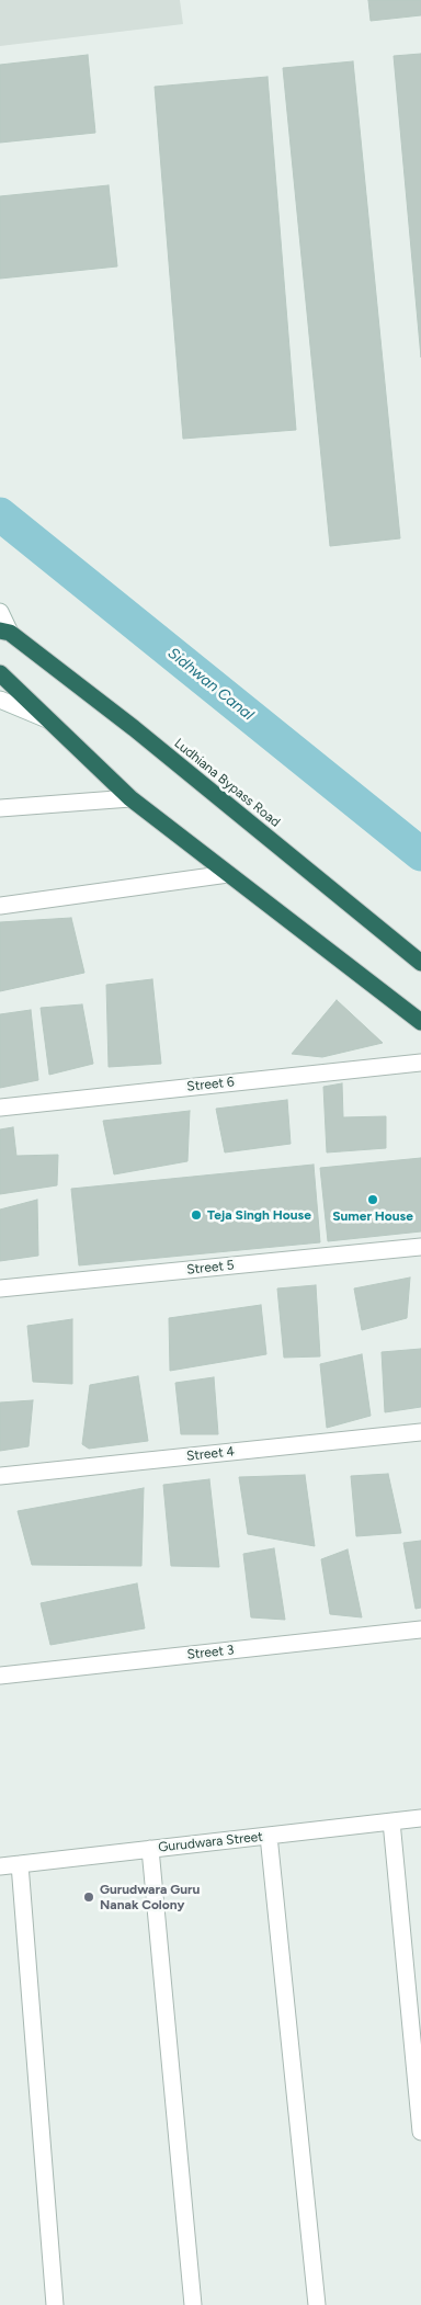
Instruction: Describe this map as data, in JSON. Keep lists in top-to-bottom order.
{
  "streets": {
    "highway": ["Ludhiana Bypass Road"],
    "street": [
      "Street 6",
      "Street 5",
      "Street 4",
      "Street 3",
      "Gurudwara Street"
    ]
  },
  "water": ["Sidhwan Canal"],
  "places": ["Sumer House", "Teja Singh House", "Gurudwara Guru Nanak Colony"]
}
